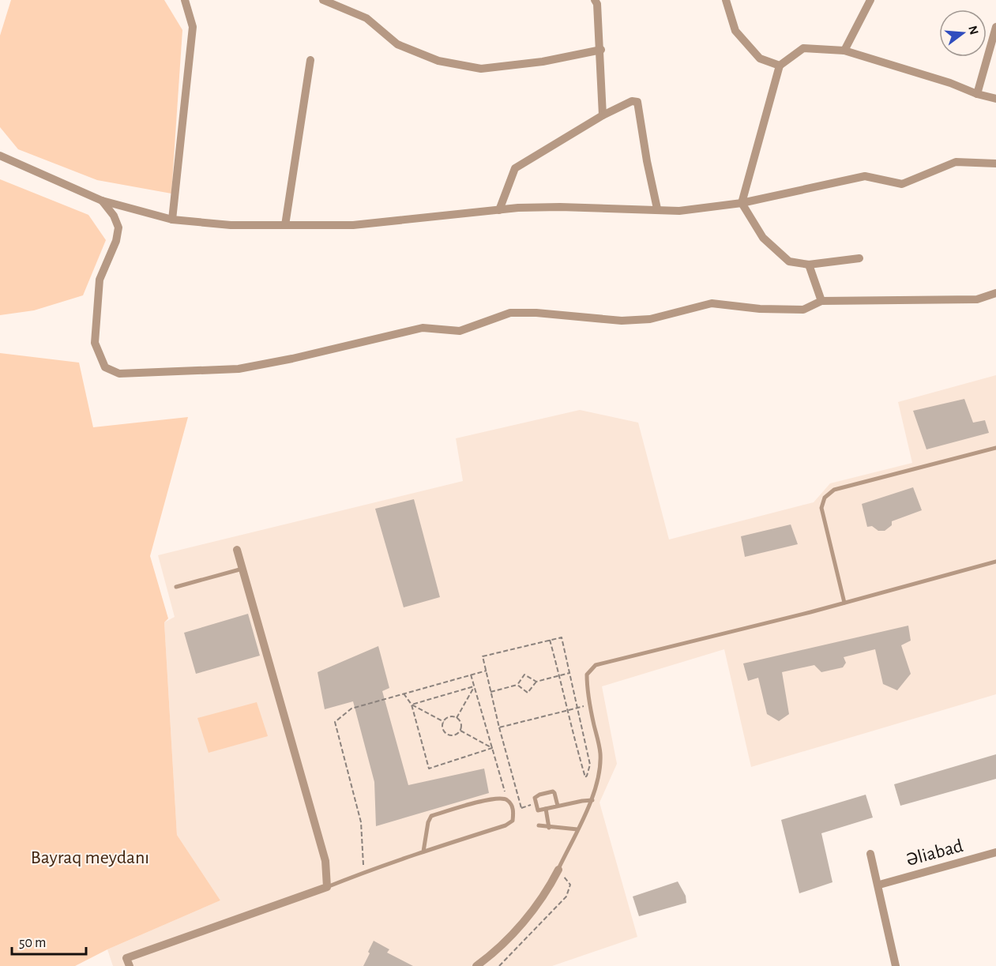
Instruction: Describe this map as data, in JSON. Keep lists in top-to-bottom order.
{
  "streets": {
    "street": ["Əliabad"]
  },
  "parks": ["Bayraq meydanı"],
  "scale_bar": "50 m",
  "north": "right"
}
